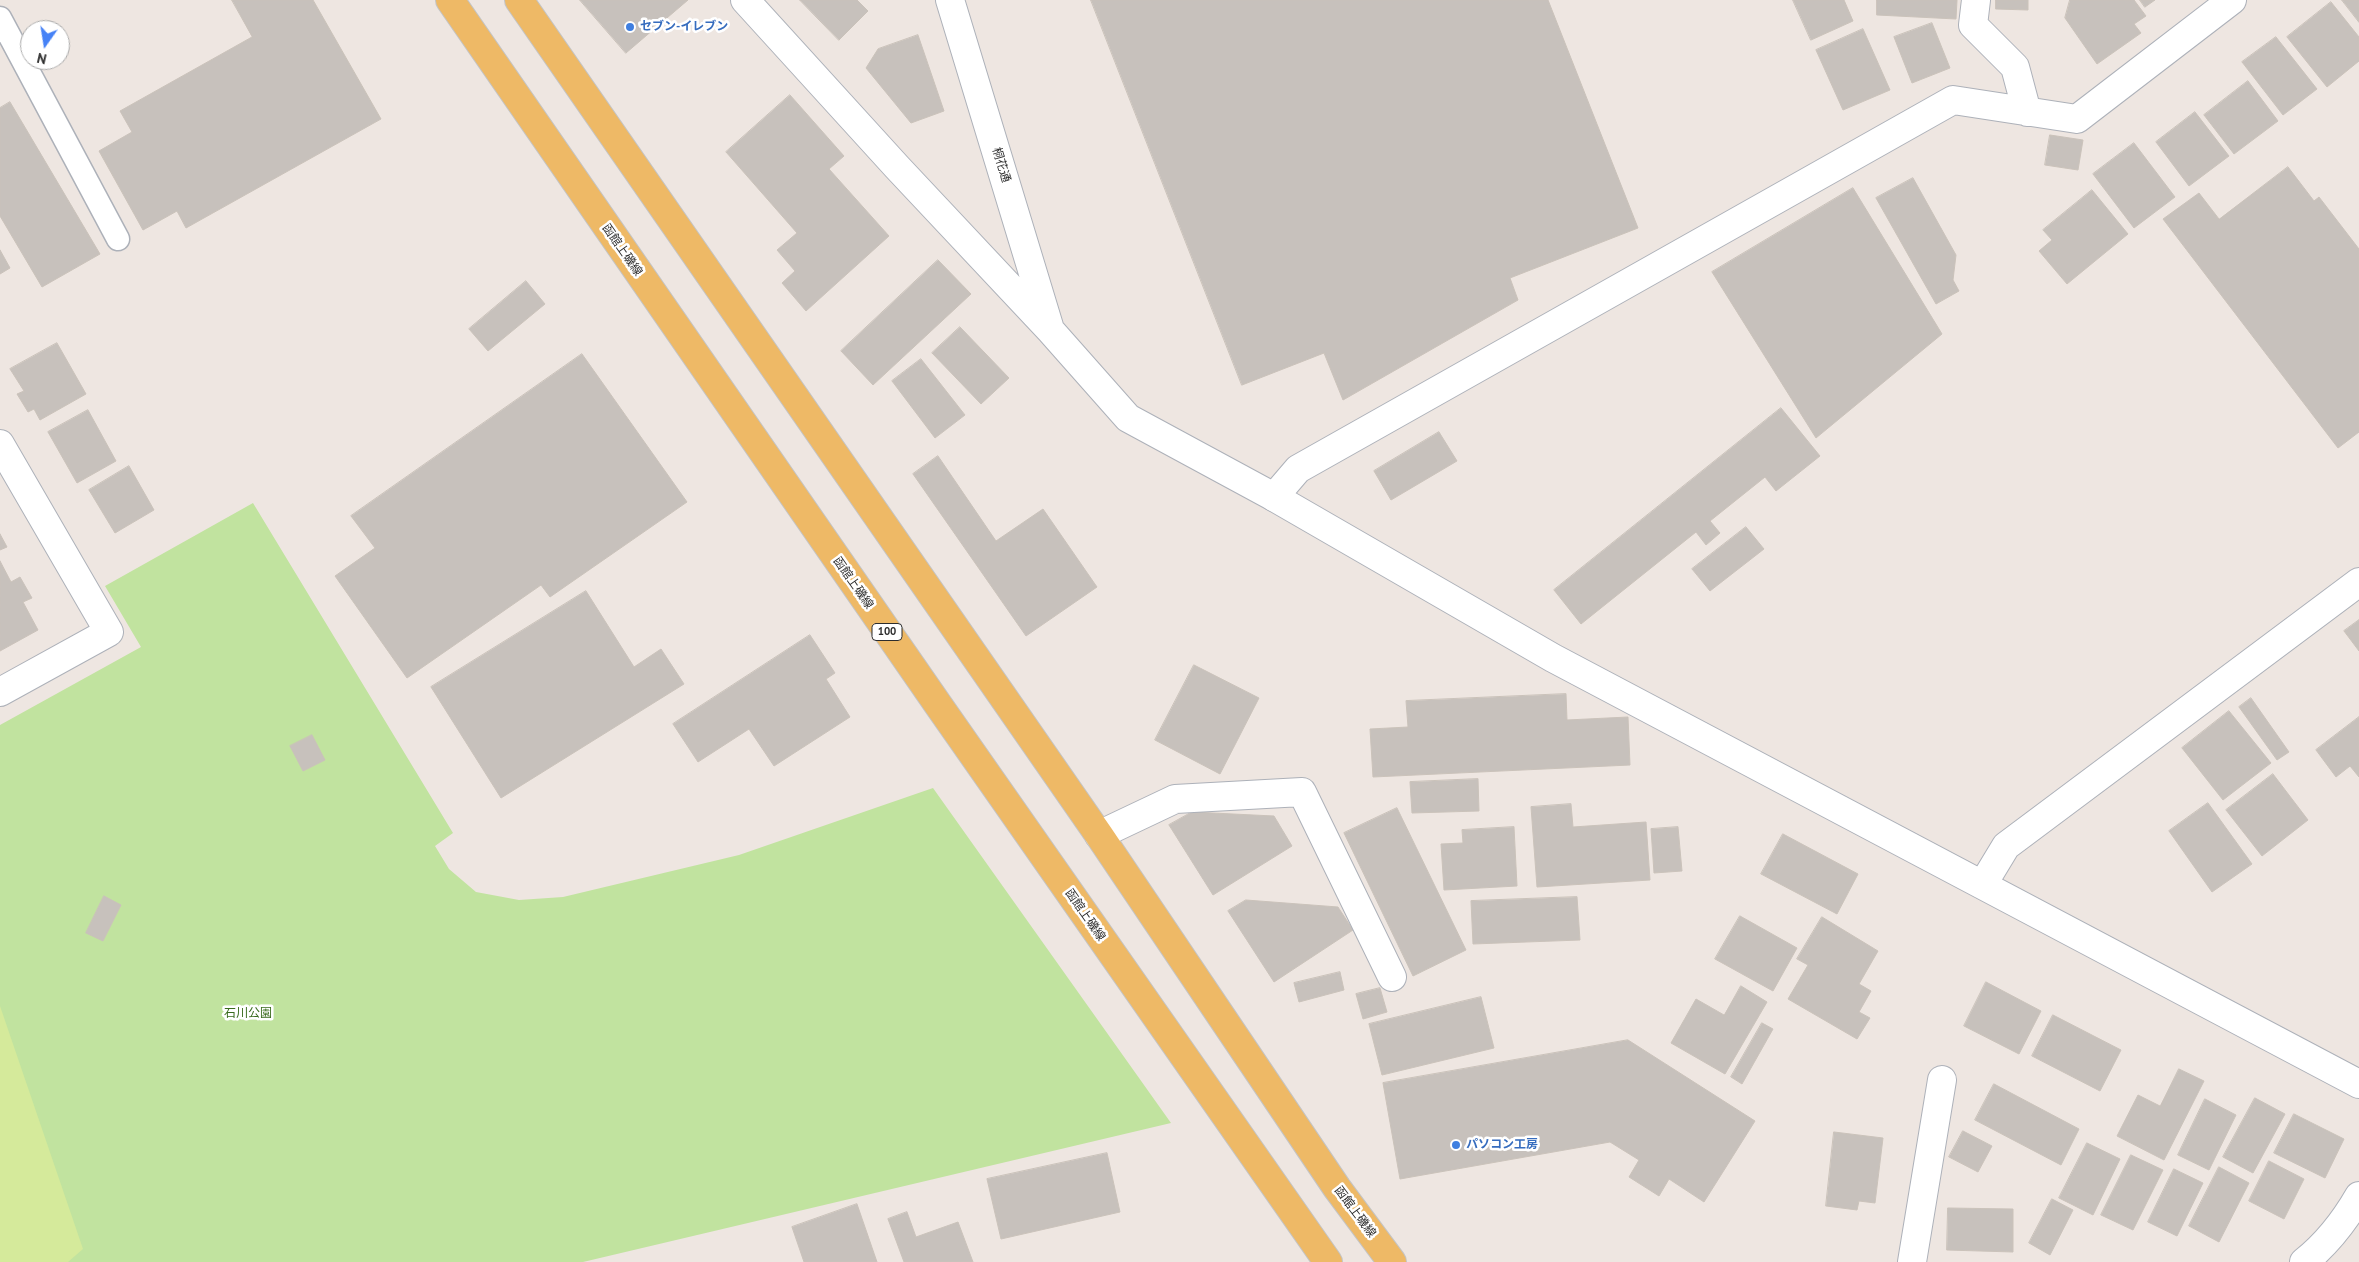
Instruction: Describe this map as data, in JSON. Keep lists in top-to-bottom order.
{
  "streets": {
    "main road": ["函館上磯線", "100"],
    "street": ["桐花通"]
  },
  "parks": ["石川公園"],
  "places": ["セブン-イレブン", "パソコン工房"],
  "north": "bottom"
}
